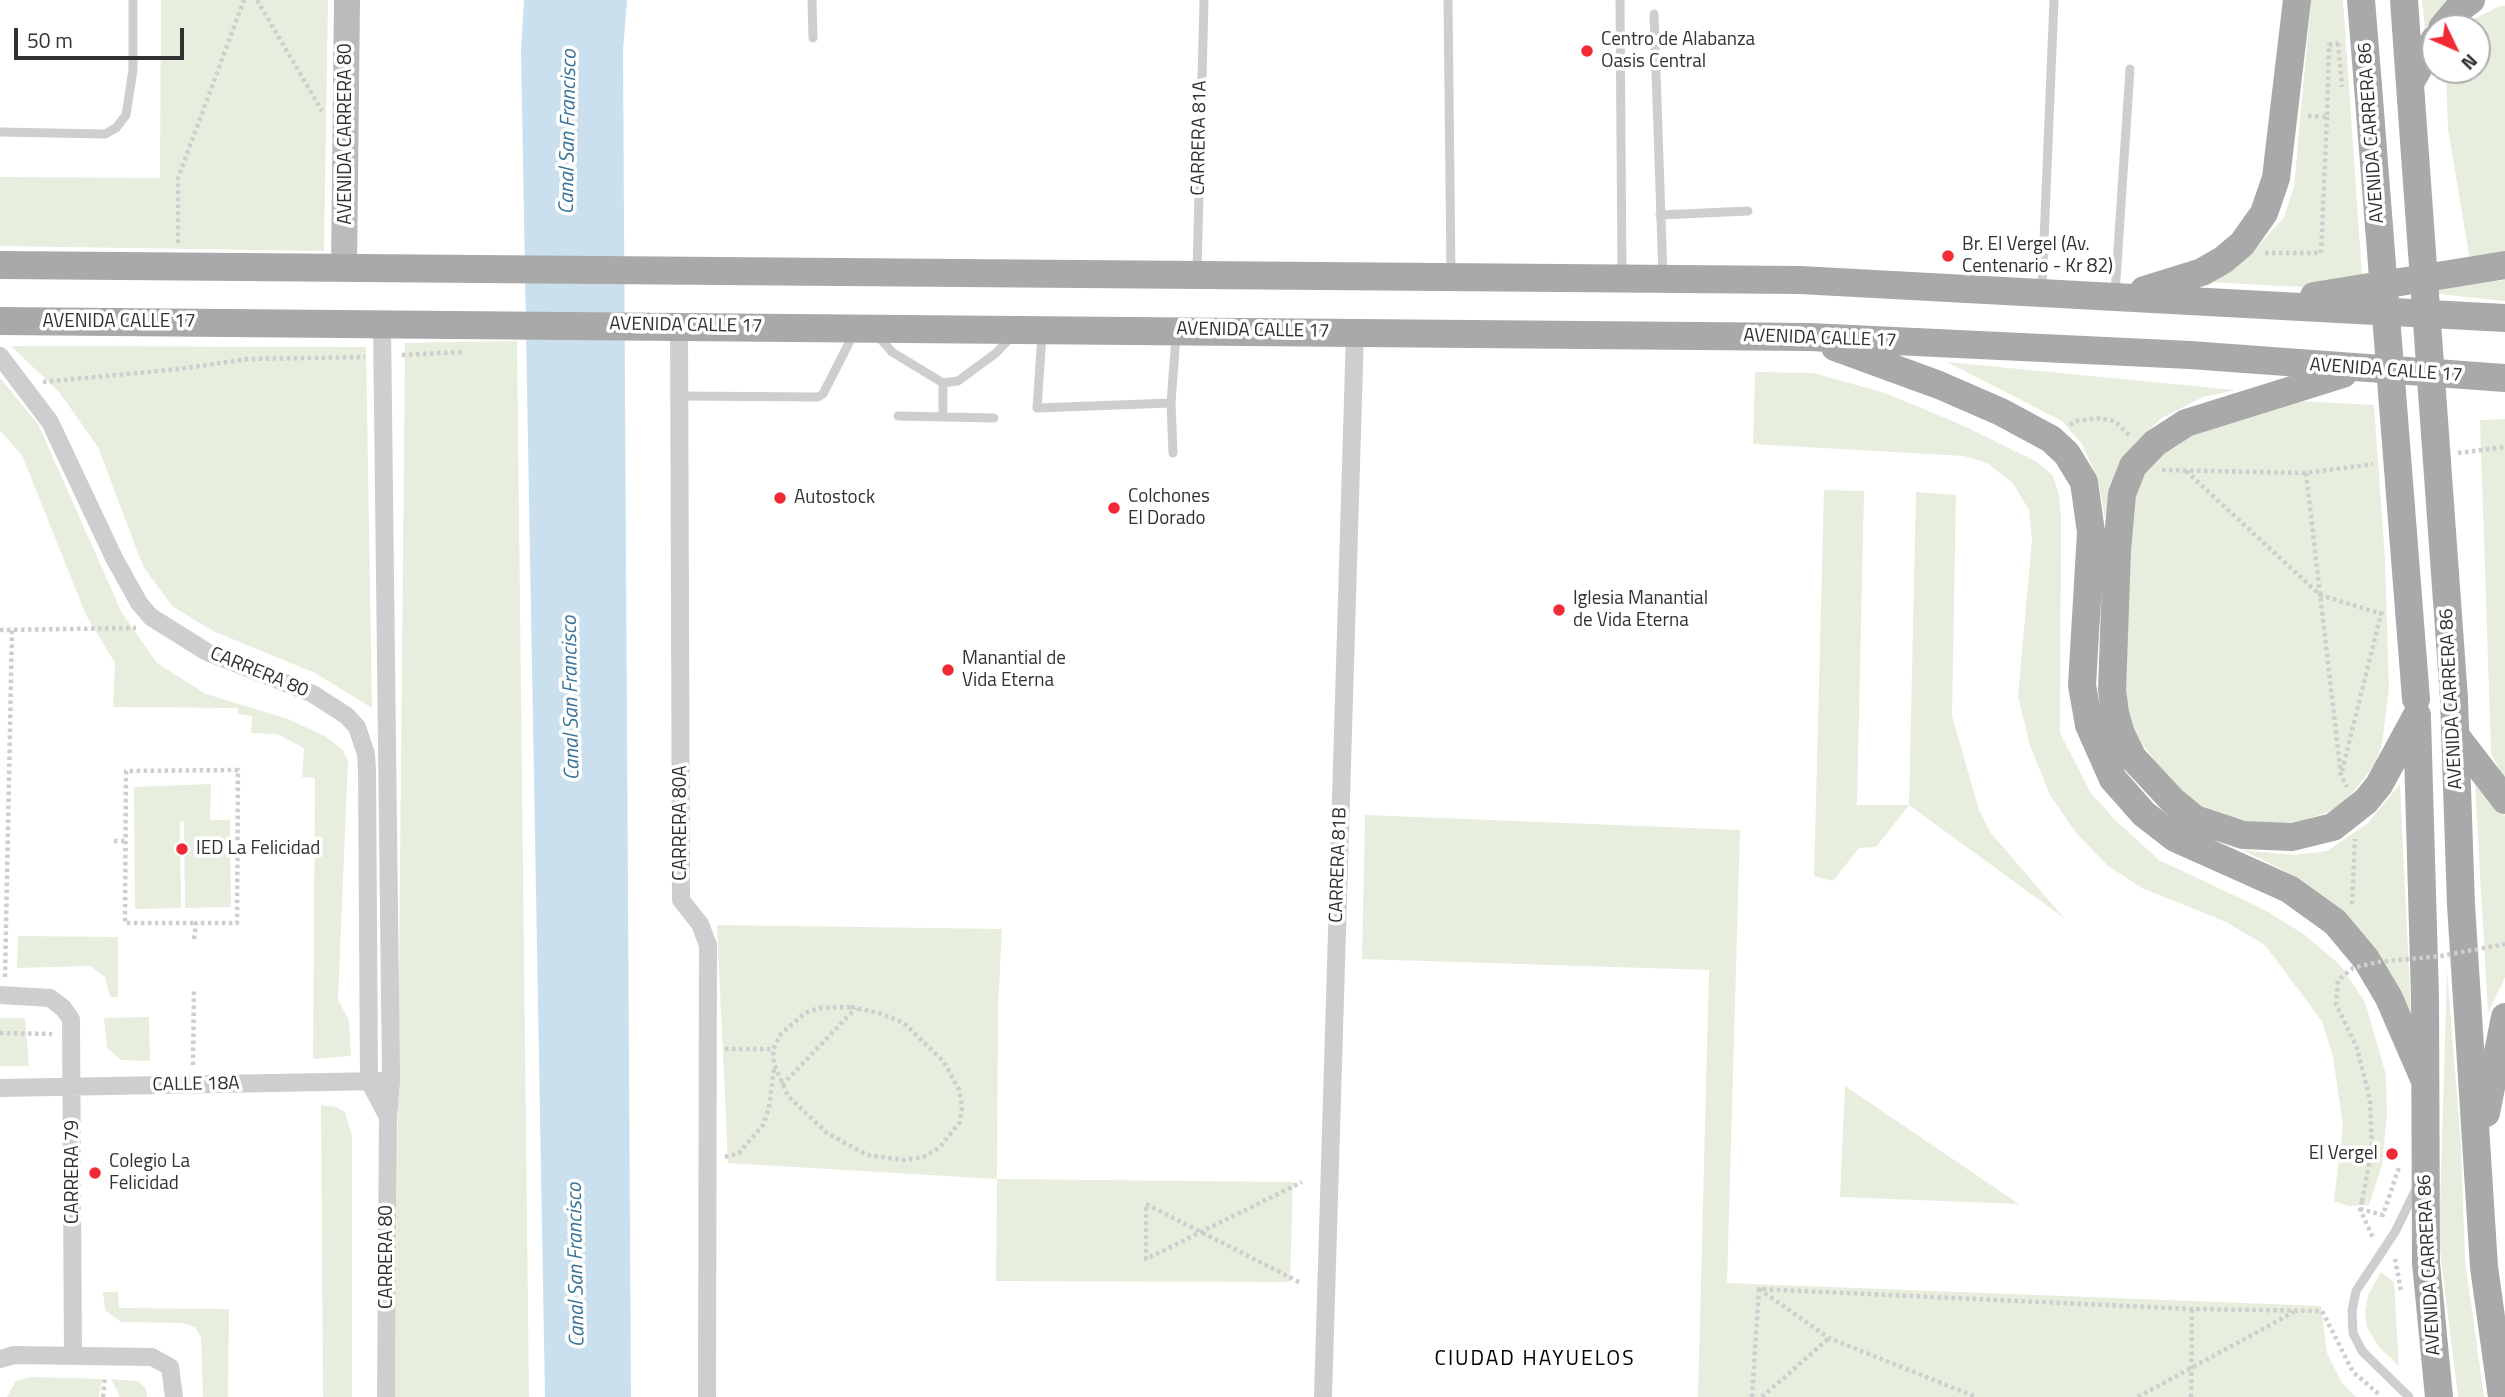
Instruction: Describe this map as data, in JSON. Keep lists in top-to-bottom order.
{
  "streets": {
    "main road": ["AVENIDA CARRERA 86", "AVENIDA CALLE 17"],
    "street": [
      "AVENIDA CARRERA 80",
      "CARRERA 80",
      "CARRERA 80A",
      "CARRERA 81B",
      "CALLE 18A",
      "CARRERA 79"
    ],
    "lane": ["CARRERA 81A"]
  },
  "crossings": [
    ["AVENIDA CALLE 17", "CARRERA 80"],
    ["AVENIDA CALLE 17", "CARRERA 80A"],
    ["AVENIDA CALLE 17", "CARRERA 81B"],
    ["CARRERA 80", "CALLE 18A"],
    ["CALLE 18A", "CARRERA 79"]
  ],
  "districts": ["CIUDAD HAYUELOS"],
  "water": ["Canal San Francisco"],
  "places": [
    "Centro de Alabanza Oasis Central",
    "Br. El Vergel (Av. Centenario - Kr 82)",
    "Autostock",
    "Colchones El Dorado",
    "Iglesia Manantial de Vida Eterna",
    "Manantial de Vida Eterna",
    "IED La Felicidad",
    "El Vergel",
    "Colegio La Felicidad"
  ],
  "scale_bar": "50 m",
  "north": "bottom right"
}
